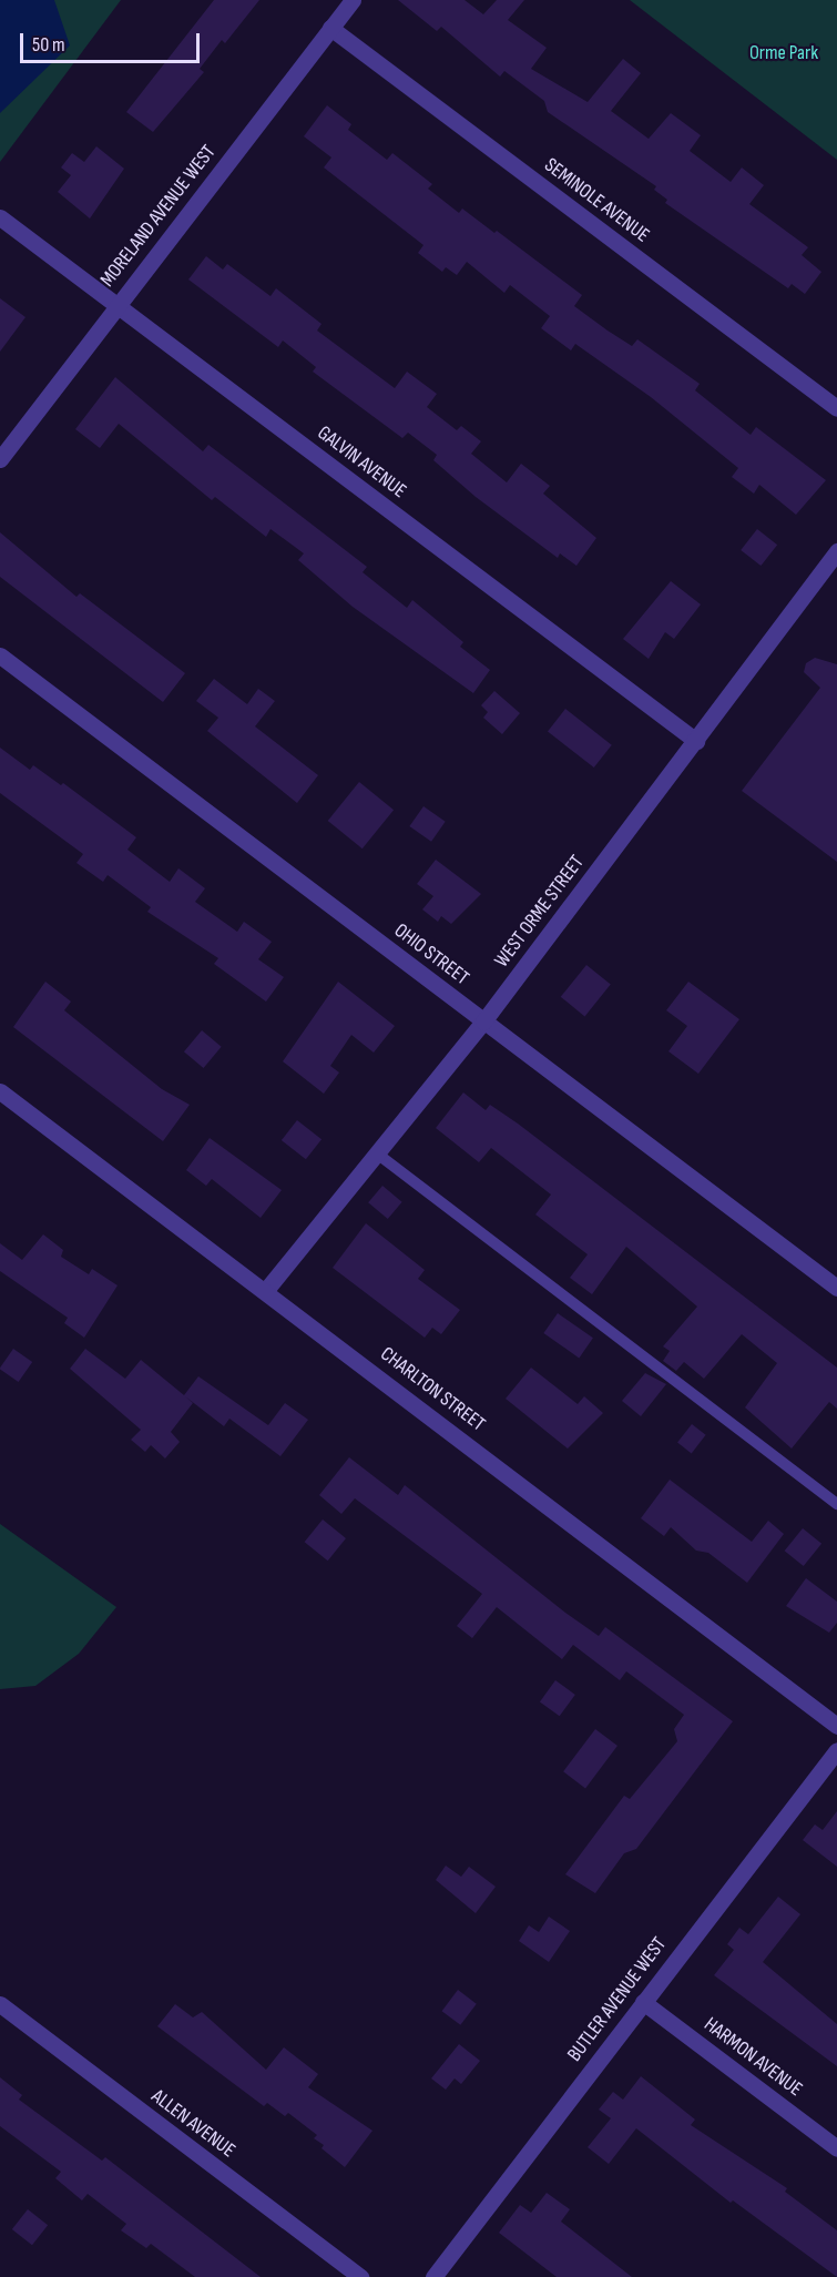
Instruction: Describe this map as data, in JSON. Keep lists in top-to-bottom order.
{
  "streets": {
    "street": [
      "SEMINOLE AVENUE",
      "MORELAND AVENUE WEST",
      "GALVIN AVENUE",
      "WEST ORME STREET",
      "OHIO STREET",
      "CHARLTON STREET",
      "BUTLER AVENUE WEST",
      "HARMON AVENUE",
      "ALLEN AVENUE"
    ]
  },
  "crossings": [
    ["SEMINOLE AVENUE", "MORELAND AVENUE WEST"],
    ["MORELAND AVENUE WEST", "GALVIN AVENUE"],
    ["GALVIN AVENUE", "WEST ORME STREET"],
    ["WEST ORME STREET", "OHIO STREET"],
    ["WEST ORME STREET", "CHARLTON STREET"],
    ["BUTLER AVENUE WEST", "HARMON AVENUE"]
  ],
  "parks": ["Orme Park"],
  "scale_bar": "50 m"
}
